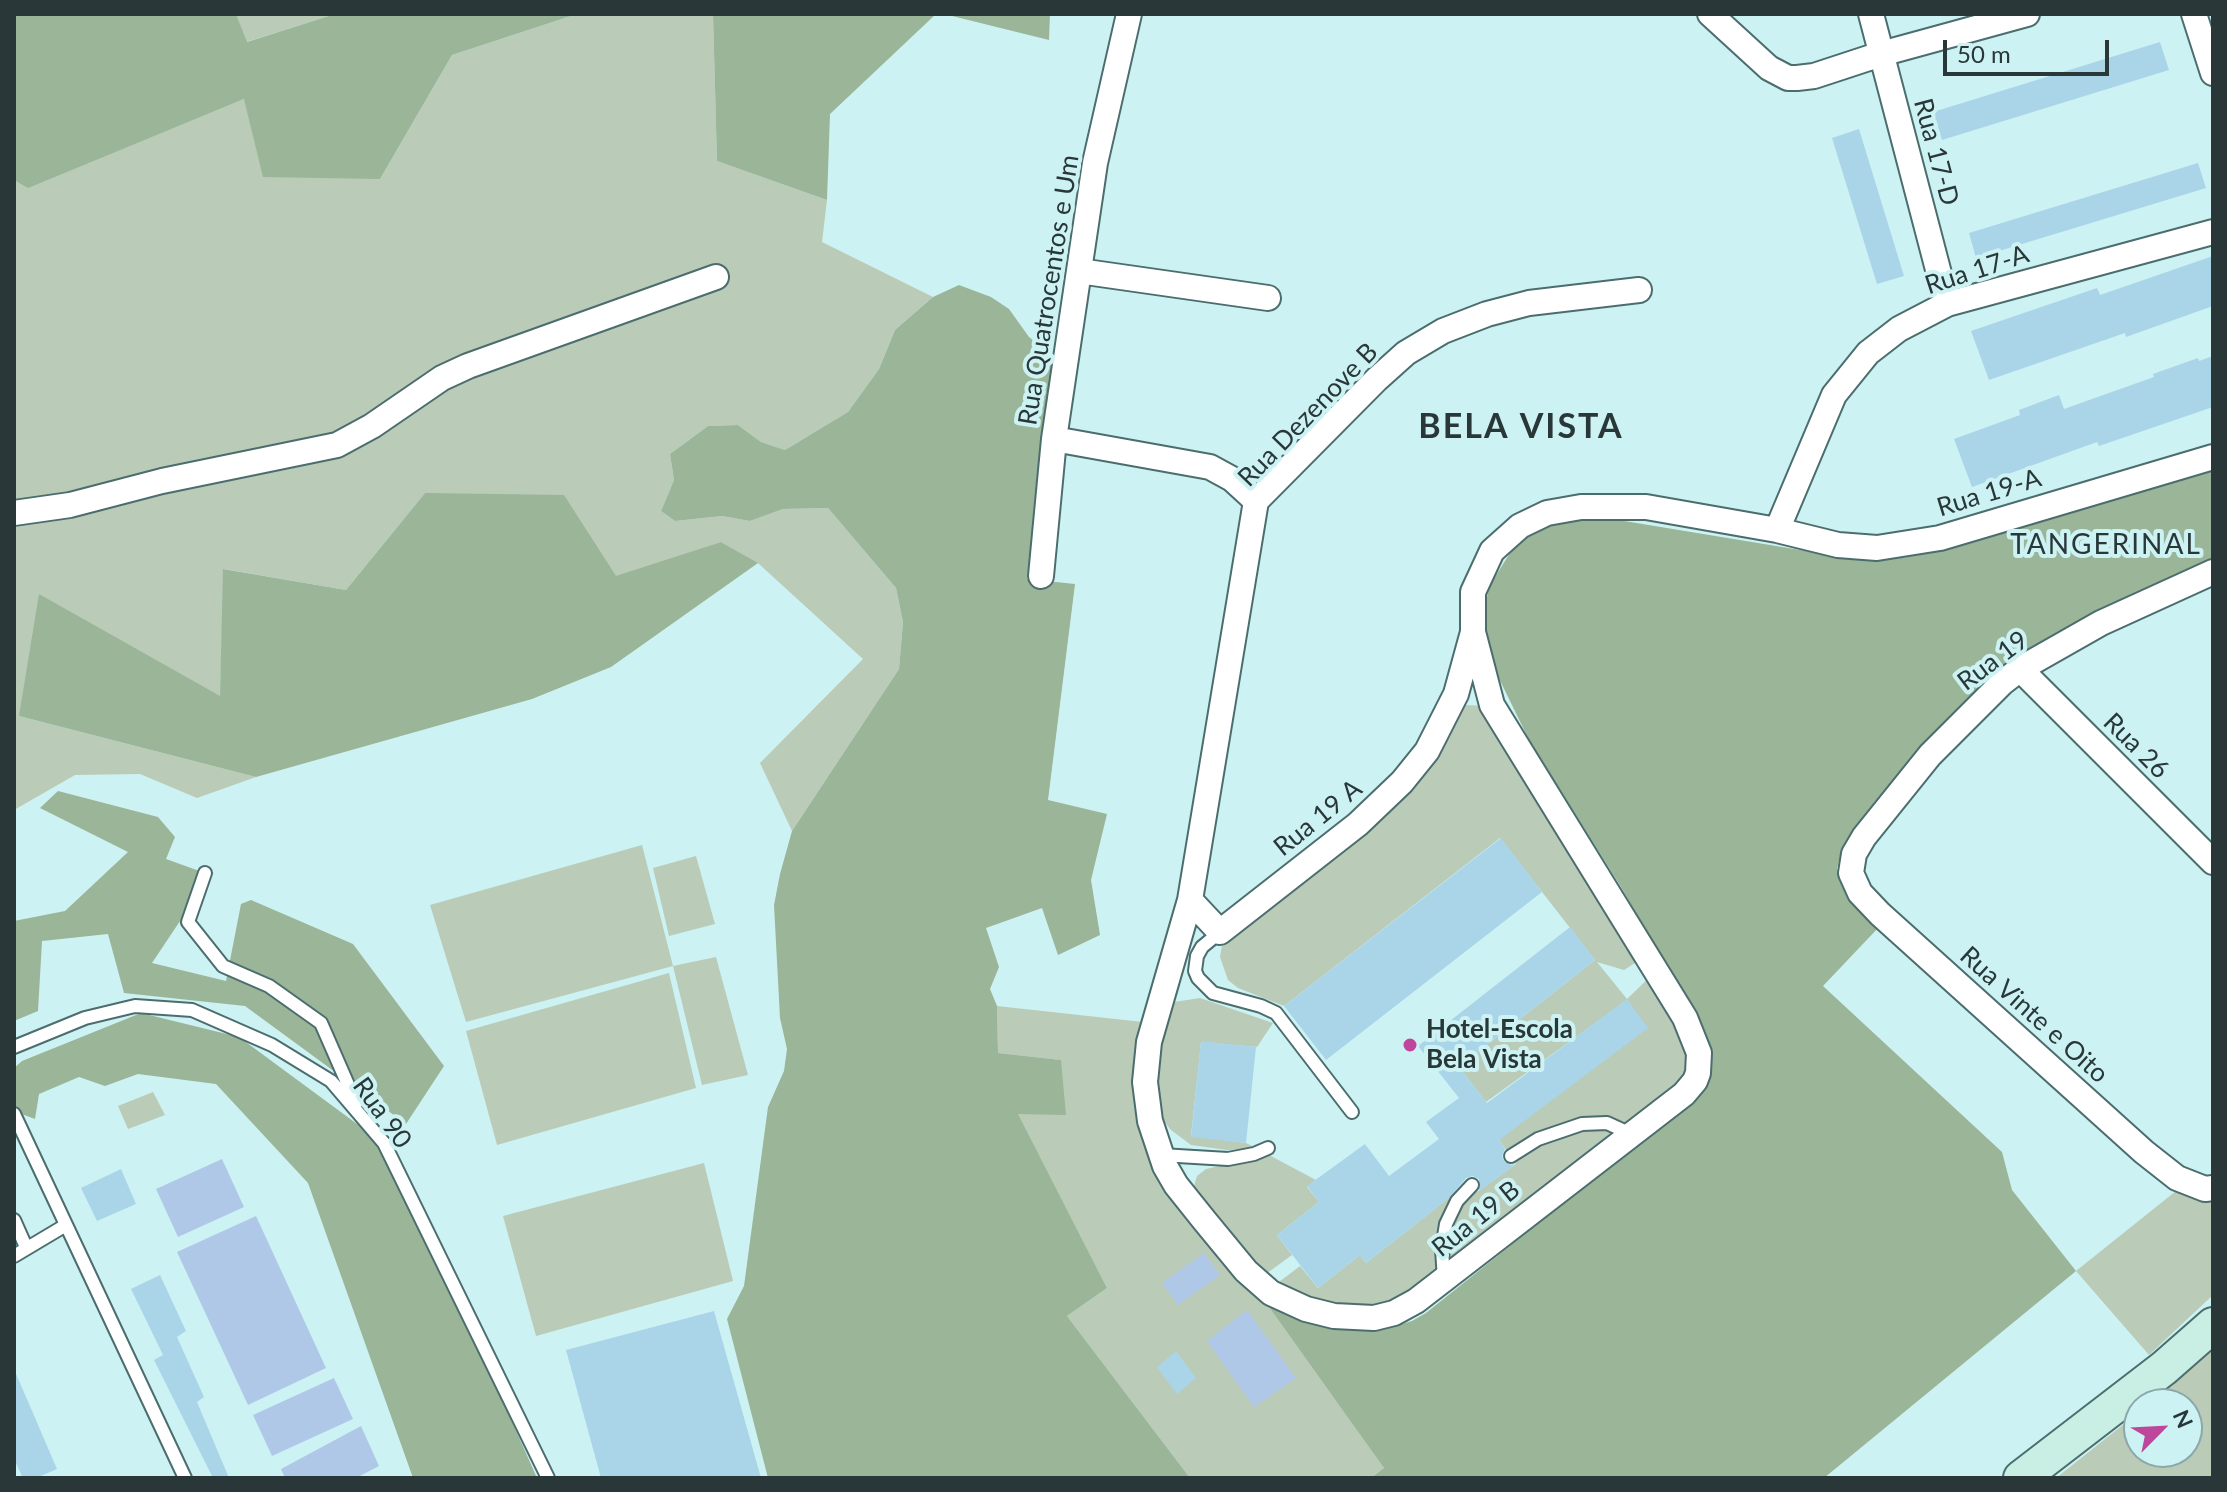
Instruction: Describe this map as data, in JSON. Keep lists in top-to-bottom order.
{
  "streets": {
    "street": [
      "Rua 17-D",
      "Rua 17-A",
      "Rua Quatrocentos e Um",
      "Rua Dezenove B",
      "Rua 19-A",
      "Rua 19",
      "Rua 26",
      "Rua 19 A",
      "Rua Vinte e Oito",
      "Rua 19 B"
    ],
    "lane": ["Rua 90"]
  },
  "crossings": [
    ["Rua 17-D", "Rua 17-A"],
    ["Rua 17-A", "Rua 19-A"],
    ["Rua Dezenove B", "Rua 19 B"],
    ["Rua 19-A", "Rua 19 A"],
    ["Rua 19-A", "Rua 19 B"],
    ["Rua 19", "Rua 26"],
    ["Rua 19", "Rua Vinte e Oito"],
    ["Rua 19 A", "Rua 19 B"]
  ],
  "districts": ["BELA VISTA", "TANGERINAL"],
  "places": ["Hotel-Escola Bela Vista"],
  "scale_bar": "50 m",
  "north": "top right"
}
